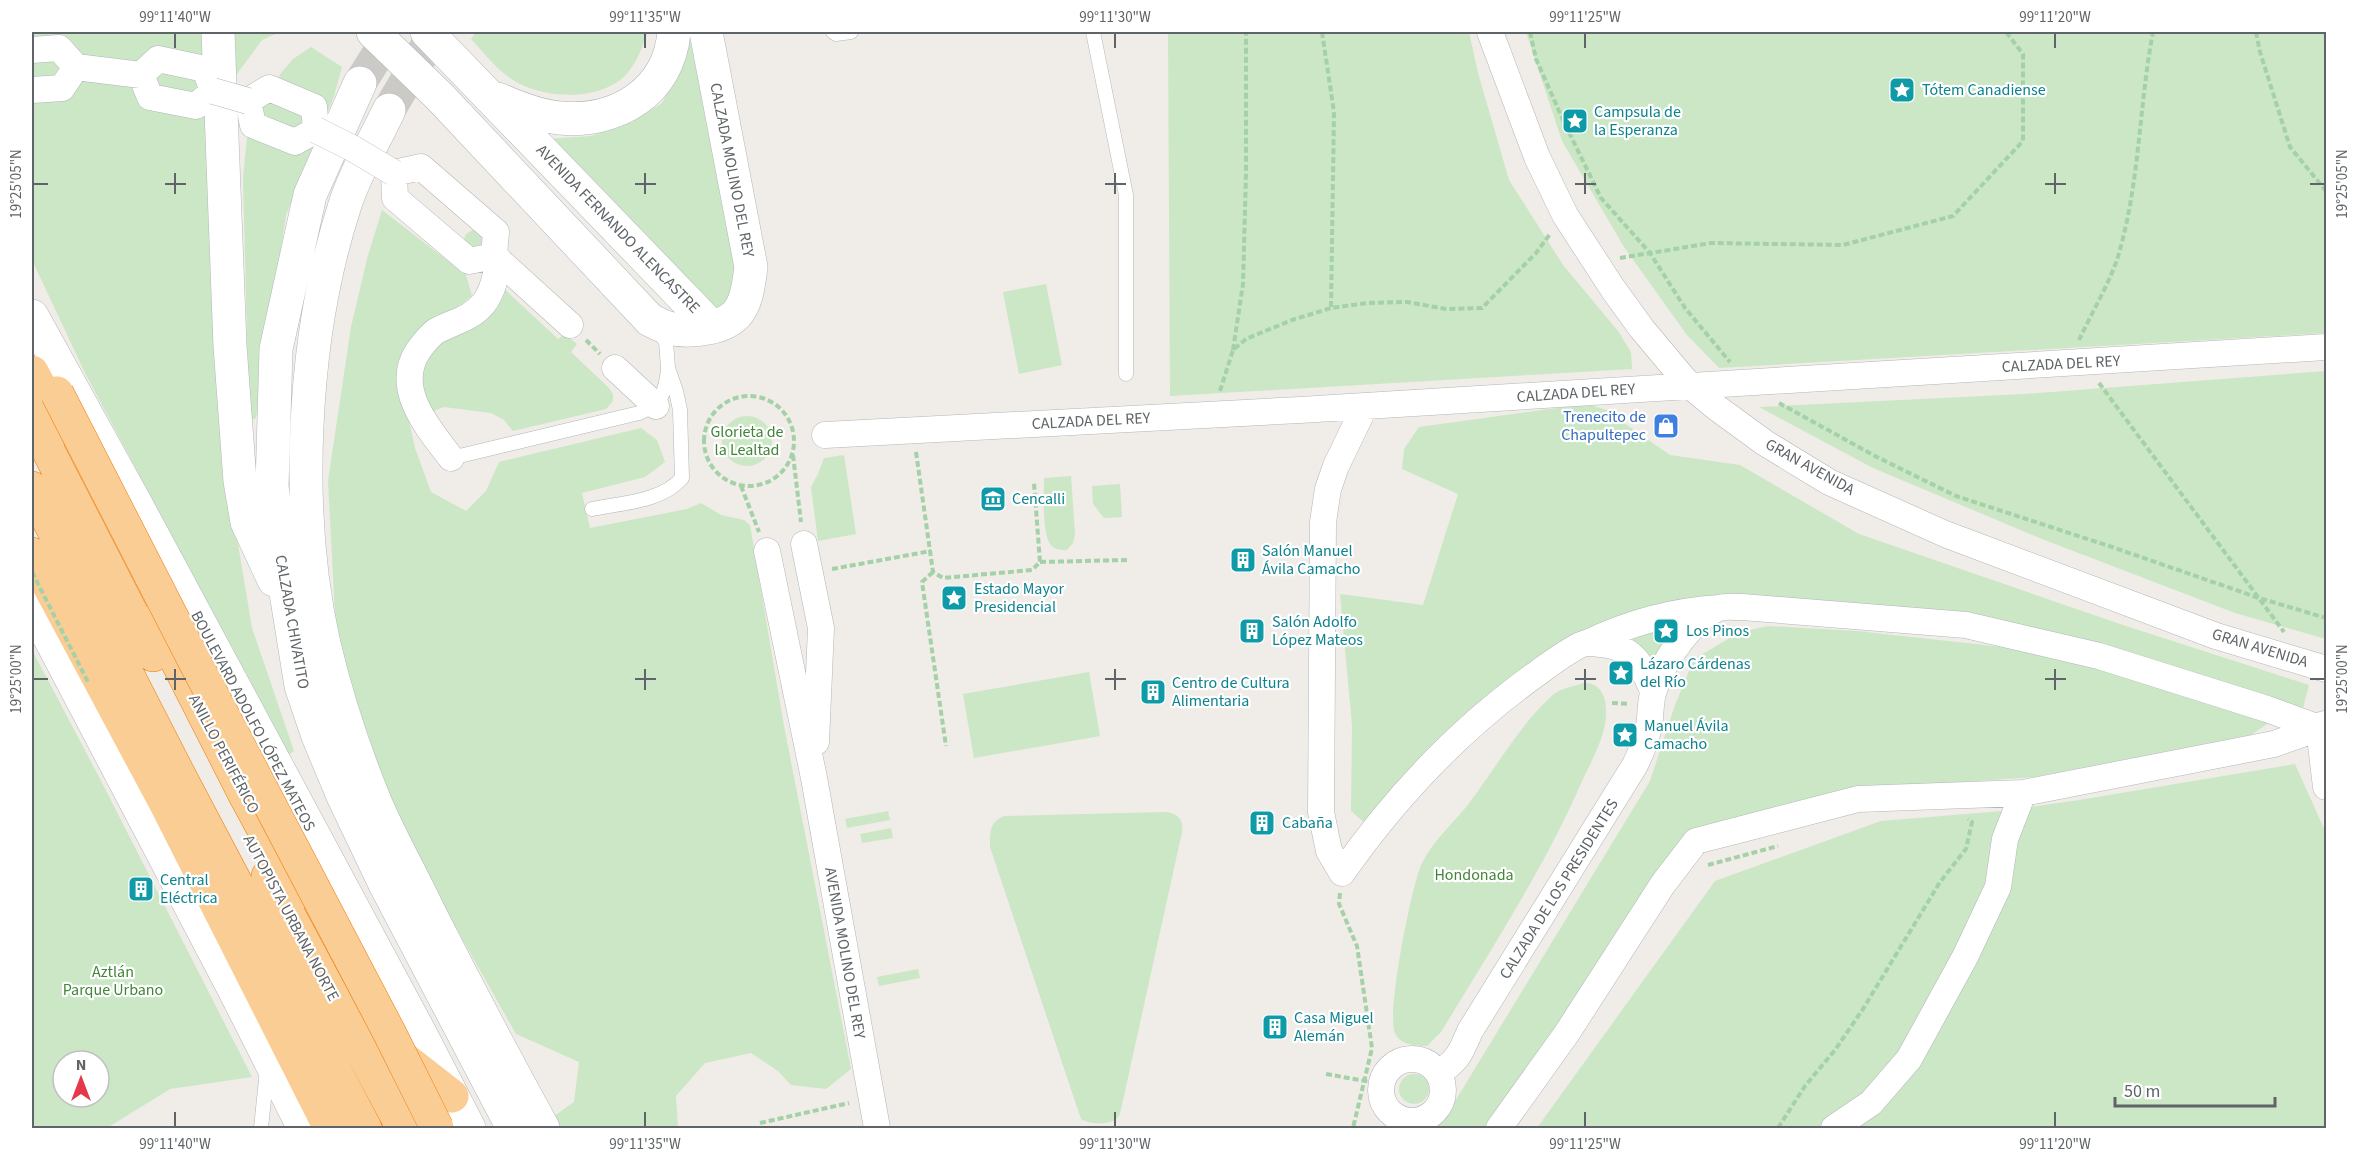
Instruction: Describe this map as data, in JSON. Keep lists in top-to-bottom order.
{
  "streets": {
    "highway": ["ANILLO PERIFÉRICO", "AUTOPISTA URBANA NORTE"],
    "main road": [
      "CALZADA MOLINO DEL REY",
      "AVENIDA FERNANDO ALENCASTRE",
      "CALZADA CHIVATITO",
      "BOULEVARD ADOLFO LÓPEZ MATEOS"
    ],
    "street": [
      "CALZADA DEL REY",
      "GRAN AVENIDA",
      "CALZADA DE LOS PRESIDENTES",
      "AVENIDA MOLINO DEL REY"
    ]
  },
  "crossings": [
    ["CALZADA MOLINO DEL REY", "AVENIDA FERNANDO ALENCASTRE"],
    ["CALZADA DEL REY", "GRAN AVENIDA"]
  ],
  "parks": ["Glorieta de la Lealtad", "Hondonada", "Aztlán Parque Urbano"],
  "places": {
    "place": [
      "Tótem Canadiense",
      "Campsula de la Esperanza",
      "Estado Mayor Presidencial",
      "Los Pinos",
      "Lázaro Cárdenas del Río",
      "Manuel Ávila Camacho"
    ],
    "shop": ["Trenecito de Chapultepec"],
    "museum": ["Cencalli"],
    "building": [
      "Salón Manuel Ávila Camacho",
      "Salón Adolfo López Mateos",
      "Centro de Cultura Alimentaria",
      "Cabaña",
      "Central Eléctrica",
      "Casa Miguel Alemán"
    ]
  },
  "scale_bar": "50 m",
  "north": "top",
  "coordinates": [
    "99°11'40\"W",
    "99°11'35\"W",
    "99°11'30\"W",
    "99°11'25\"W",
    "99°11'20\"W",
    "19°25'05\"N",
    "19°25'00\"N"
  ]
}
